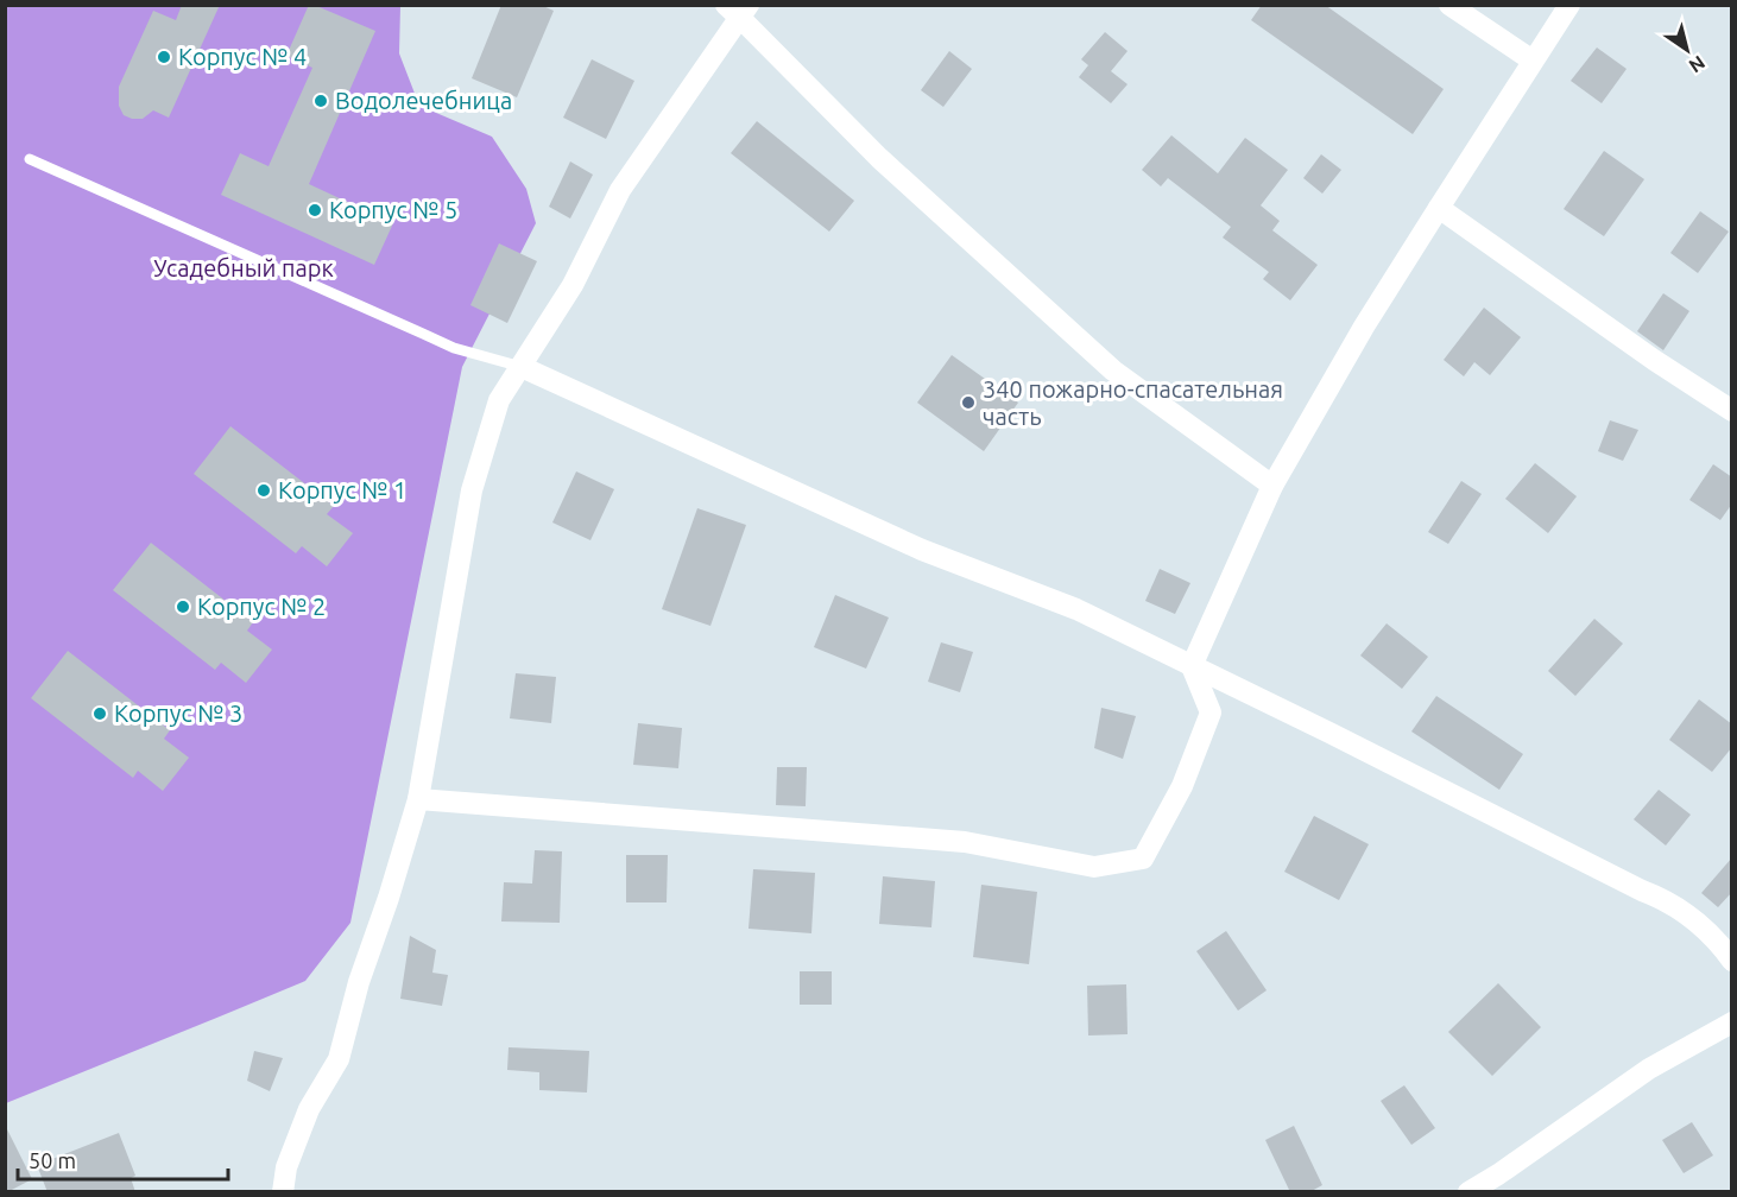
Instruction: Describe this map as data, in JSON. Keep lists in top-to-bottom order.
{
  "parks": ["Усадебный парк"],
  "places": [
    "Корпус № 4",
    "Водолечебница",
    "Корпус № 5",
    "340 пожарно-спасательная часть",
    "Корпус № 1",
    "Корпус № 2",
    "Корпус № 3"
  ],
  "scale_bar": "50 m",
  "north": "bottom right"
}
